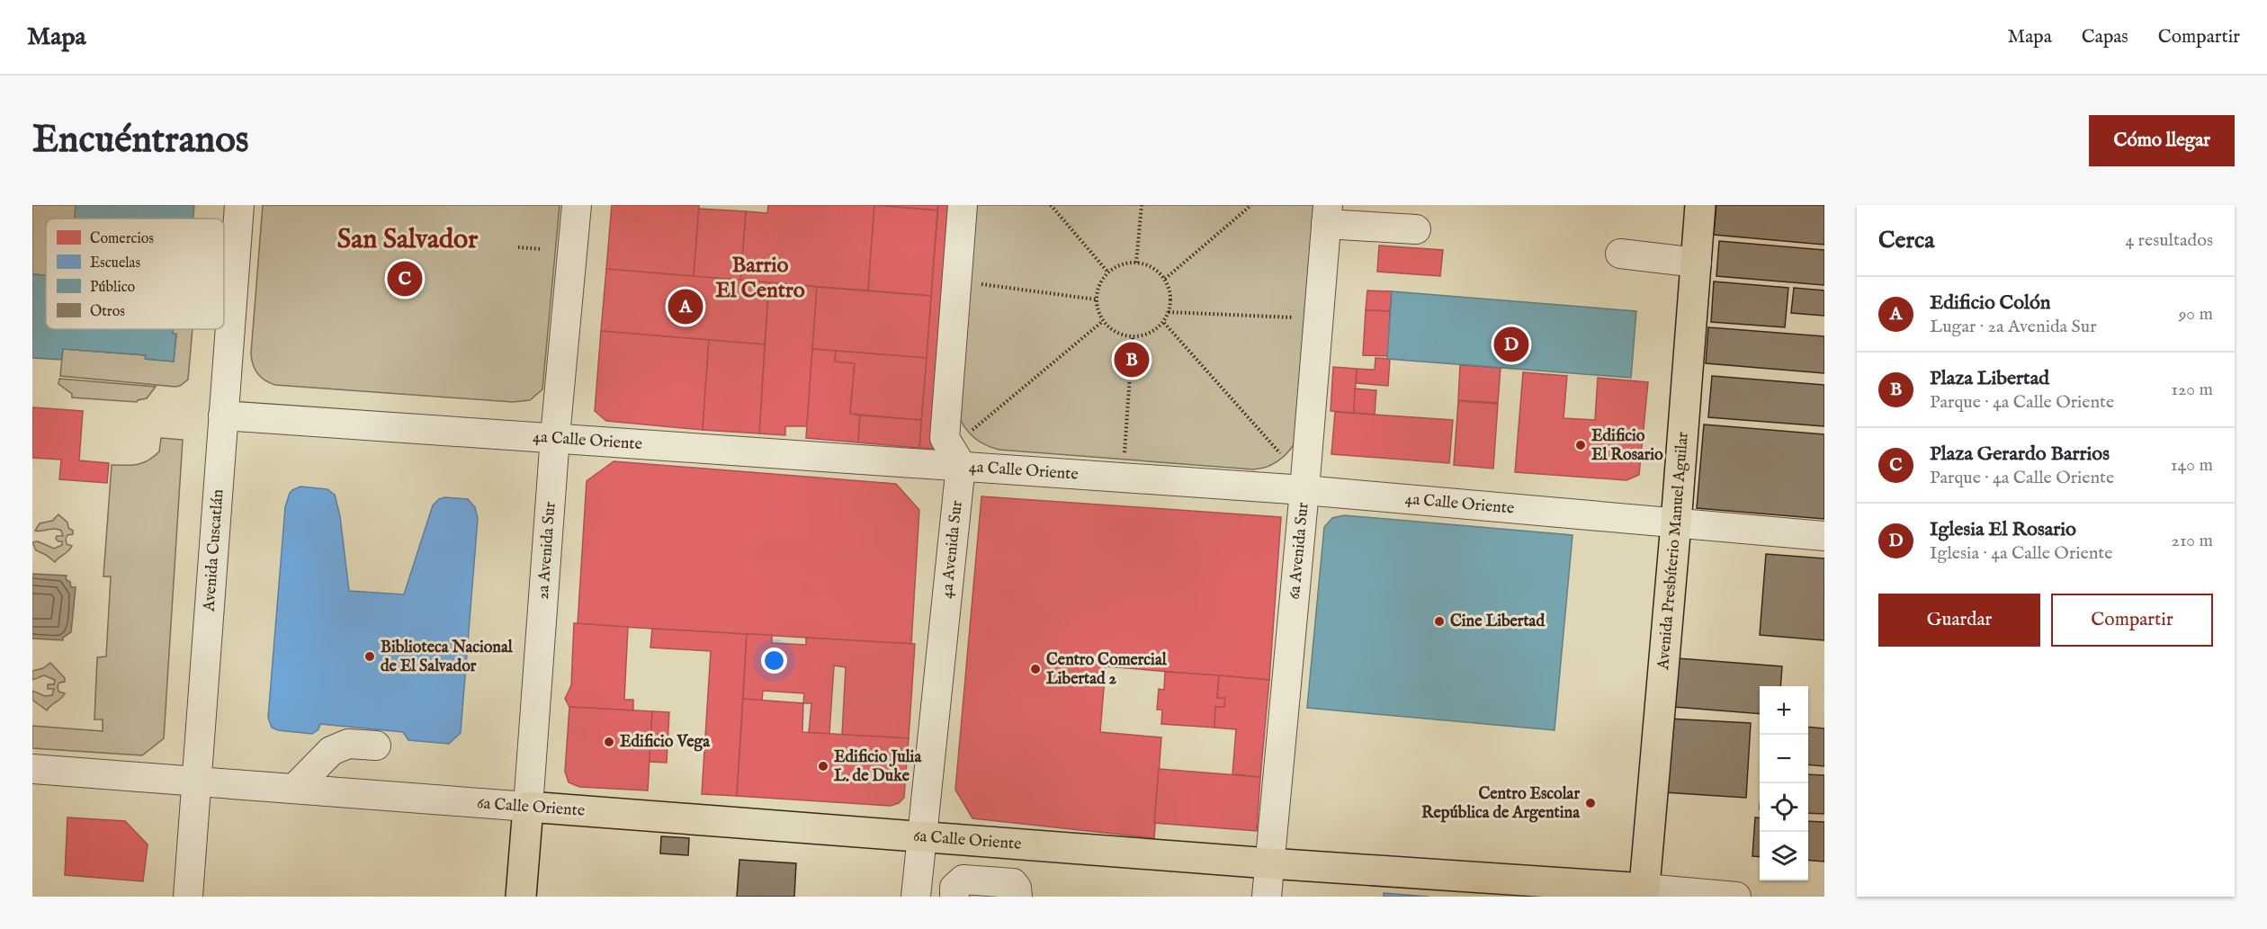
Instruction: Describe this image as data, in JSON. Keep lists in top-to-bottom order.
{
  "streets": {
    "main road": ["2a Avenida Sur", "Avenida Presbíterio Manuel Aguilar", "6a Calle Oriente"],
    "street": [
      "4a Calle Oriente",
      "4a Avenida Sur",
      "Avenida Cuscatlán",
      "6a Avenida Sur"
    ]
  },
  "crossings": [
    ["4a Calle Oriente", "4a Avenida Sur"],
    ["4a Calle Oriente", "2a Avenida Sur"],
    ["4a Calle Oriente", "Avenida Cuscatlán"],
    ["4a Calle Oriente", "6a Avenida Sur"],
    ["4a Calle Oriente", "Avenida Presbíterio Manuel Aguilar"],
    ["4a Avenida Sur", "6a Calle Oriente"],
    ["2a Avenida Sur", "6a Calle Oriente"],
    ["Avenida Cuscatlán", "6a Calle Oriente"],
    ["6a Avenida Sur", "6a Calle Oriente"],
    ["Avenida Presbíterio Manuel Aguilar", "6a Calle Oriente"]
  ],
  "districts": ["San Salvador", "Barrio El Centro"],
  "places": [
    "Edificio El Rosario",
    "Cine Libertad",
    "Biblioteca Nacional de El Salvador",
    "Centro Comercial Libertad 2",
    "Edificio Vega",
    "Edificio Julia L. de Duke",
    "Centro Escolar República de Argentina"
  ],
  "legend": [
    "Comercios",
    "Escuelas",
    "Público",
    "Otros"
  ],
  "page": {
    "header": "Mapa",
    "nav": ["Mapa", "Capas", "Compartir"],
    "buttons": [
      "Cómo llegar",
      ["Guardar", "Compartir"]
    ],
    "title": "Encuéntranos",
    "heading": ["Cerca", "4 resultados"],
    "pins": [
      "C",
      "A",
      "D",
      "B"
    ],
    "list": [
      {
        "mark": "A",
        "name": "Edificio Colón",
        "note": "Lugar · 2a Avenida Sur",
        "value": "90 m"
      },
      {
        "mark": "B",
        "name": "Plaza Libertad",
        "note": "Parque · 4a Calle Oriente",
        "value": "120 m"
      },
      {
        "mark": "C",
        "name": "Plaza Gerardo Barrios",
        "note": "Parque · 4a Calle Oriente",
        "value": "140 m"
      },
      {
        "mark": "D",
        "name": "Iglesia El Rosario",
        "note": "Iglesia · 4a Calle Oriente",
        "value": "210 m"
      }
    ],
    "map_buttons": ["+", "−"]
  }
}
